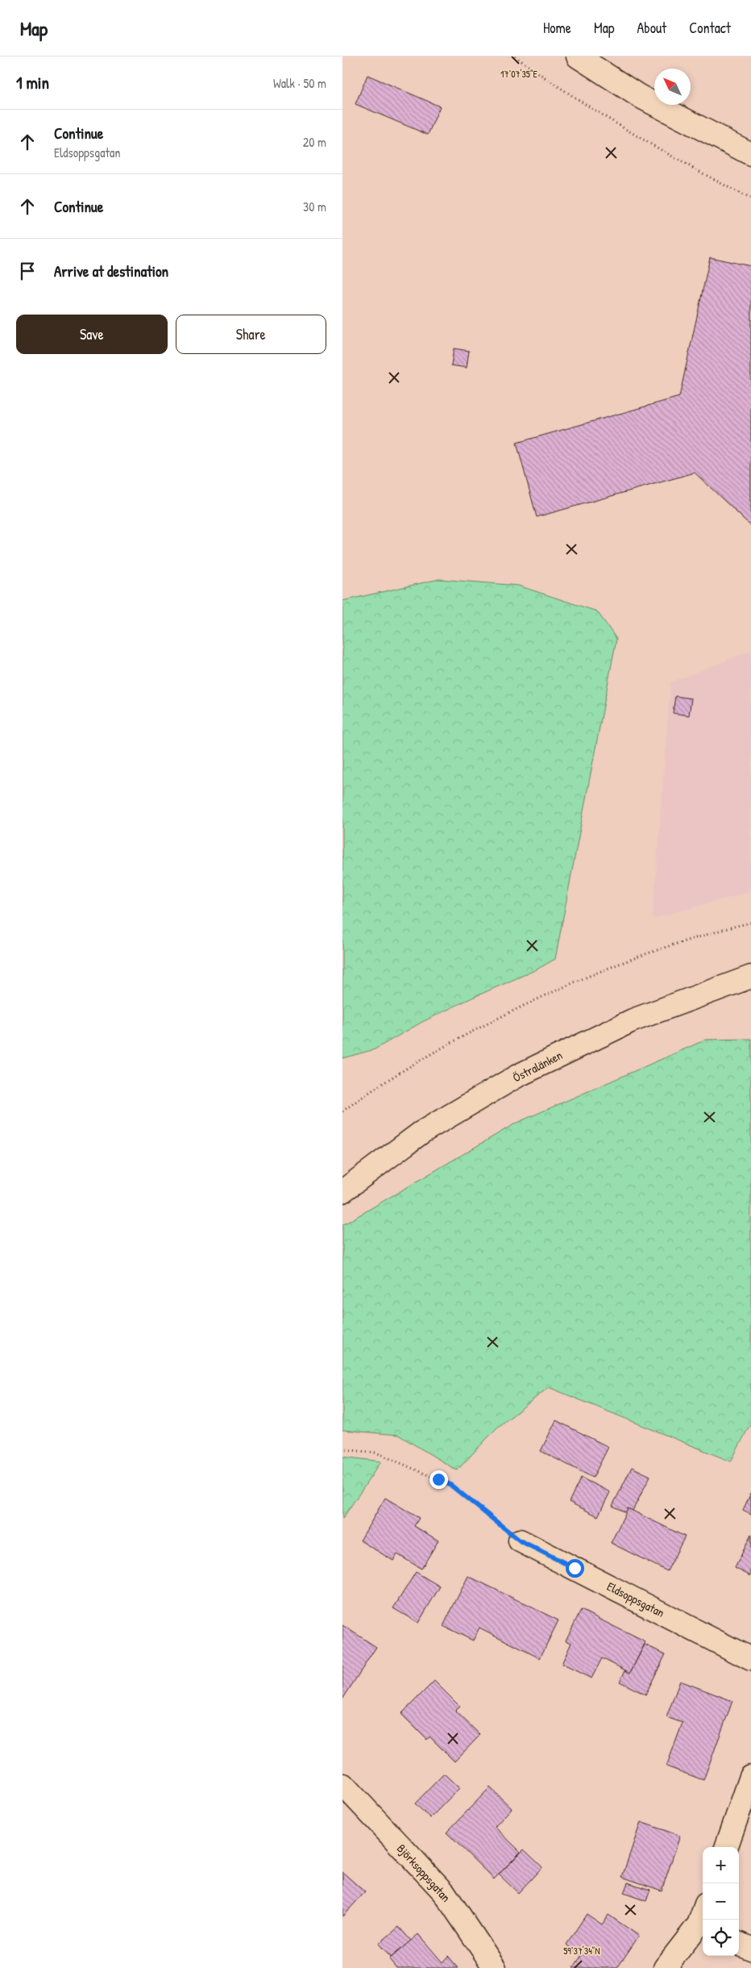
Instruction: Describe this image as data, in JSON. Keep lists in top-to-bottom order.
{
  "streets": {
    "street": ["Östralänken", "Eldsoppsgatan", "Björksoppsgatan"]
  },
  "north": "top left",
  "page": {
    "header": "Map",
    "nav": [
      "Home",
      "Map",
      "About",
      "Contact"
    ],
    "heading": ["1 min", "Walk · 50 m"],
    "list": [
      ["Continue", "Eldsoppsgatan", "20 m"],
      ["Continue", "30 m"],
      "Arrive at destination"
    ],
    "buttons": ["Save", "Share"],
    "map_buttons": ["+", "−"]
  },
  "coordinates": ["17°07'35\"E", "59°37'34\"N"]
}
